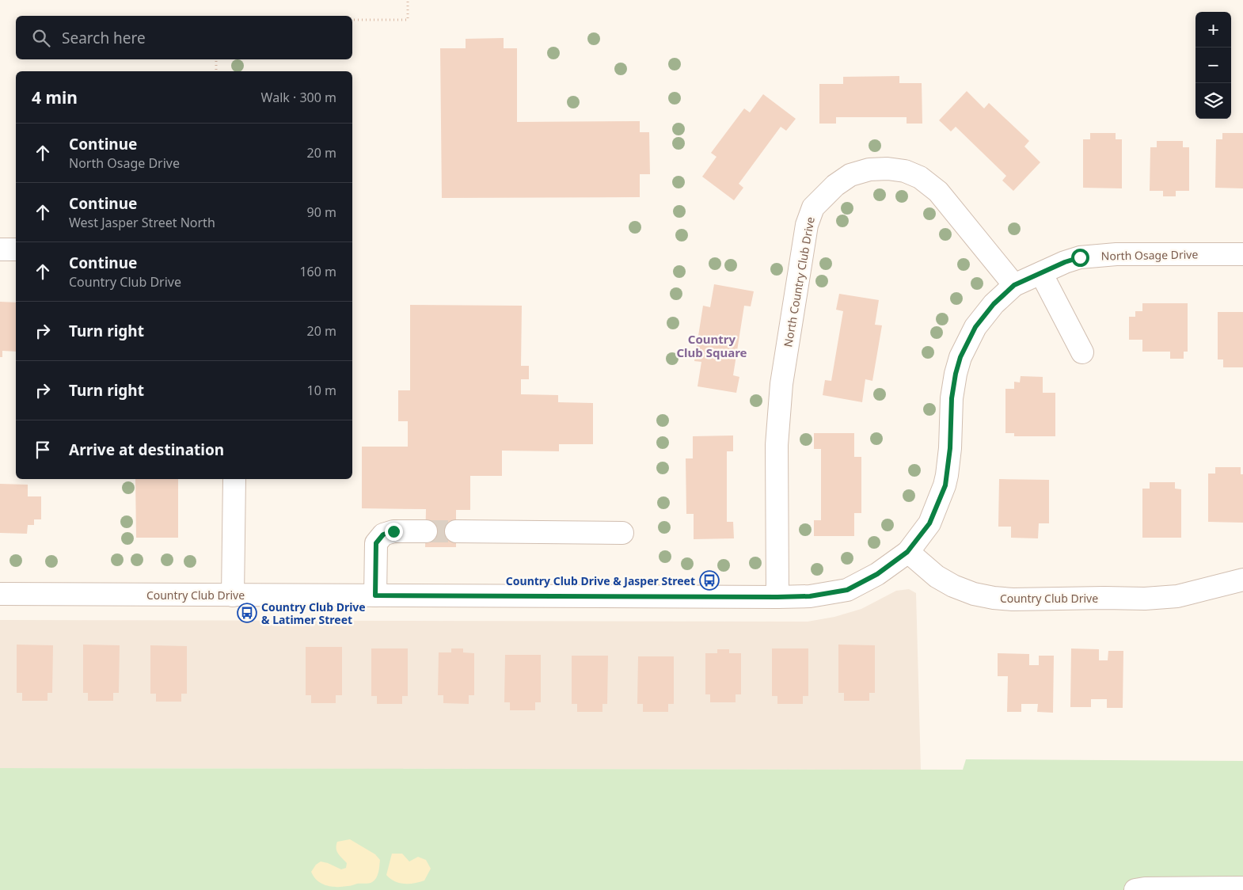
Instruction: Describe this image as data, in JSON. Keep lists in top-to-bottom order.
{
  "streets": {
    "street": ["North Osage Drive", "North Country Club Drive", "Country Club Drive"]
  },
  "crossings": [
    ["North Osage Drive", "North Country Club Drive"],
    ["North Osage Drive", "Country Club Drive"],
    ["North Country Club Drive", "Country Club Drive"]
  ],
  "districts": ["Country Club Square"],
  "places": {
    "bus stop": ["Country Club Drive & Jasper Street", "Country Club Drive & Latimer Street"]
  },
  "page": {
    "map_buttons": ["+", "−"],
    "search": "Search here",
    "heading": ["4 min", "Walk · 300 m"],
    "list": [
      ["Continue", "North Osage Drive", "20 m"],
      ["Continue", "West Jasper Street North", "90 m"],
      ["Continue", "Country Club Drive", "160 m"],
      ["Turn right", "20 m"],
      ["Turn right", "10 m"],
      "Arrive at destination"
    ]
  }
}
